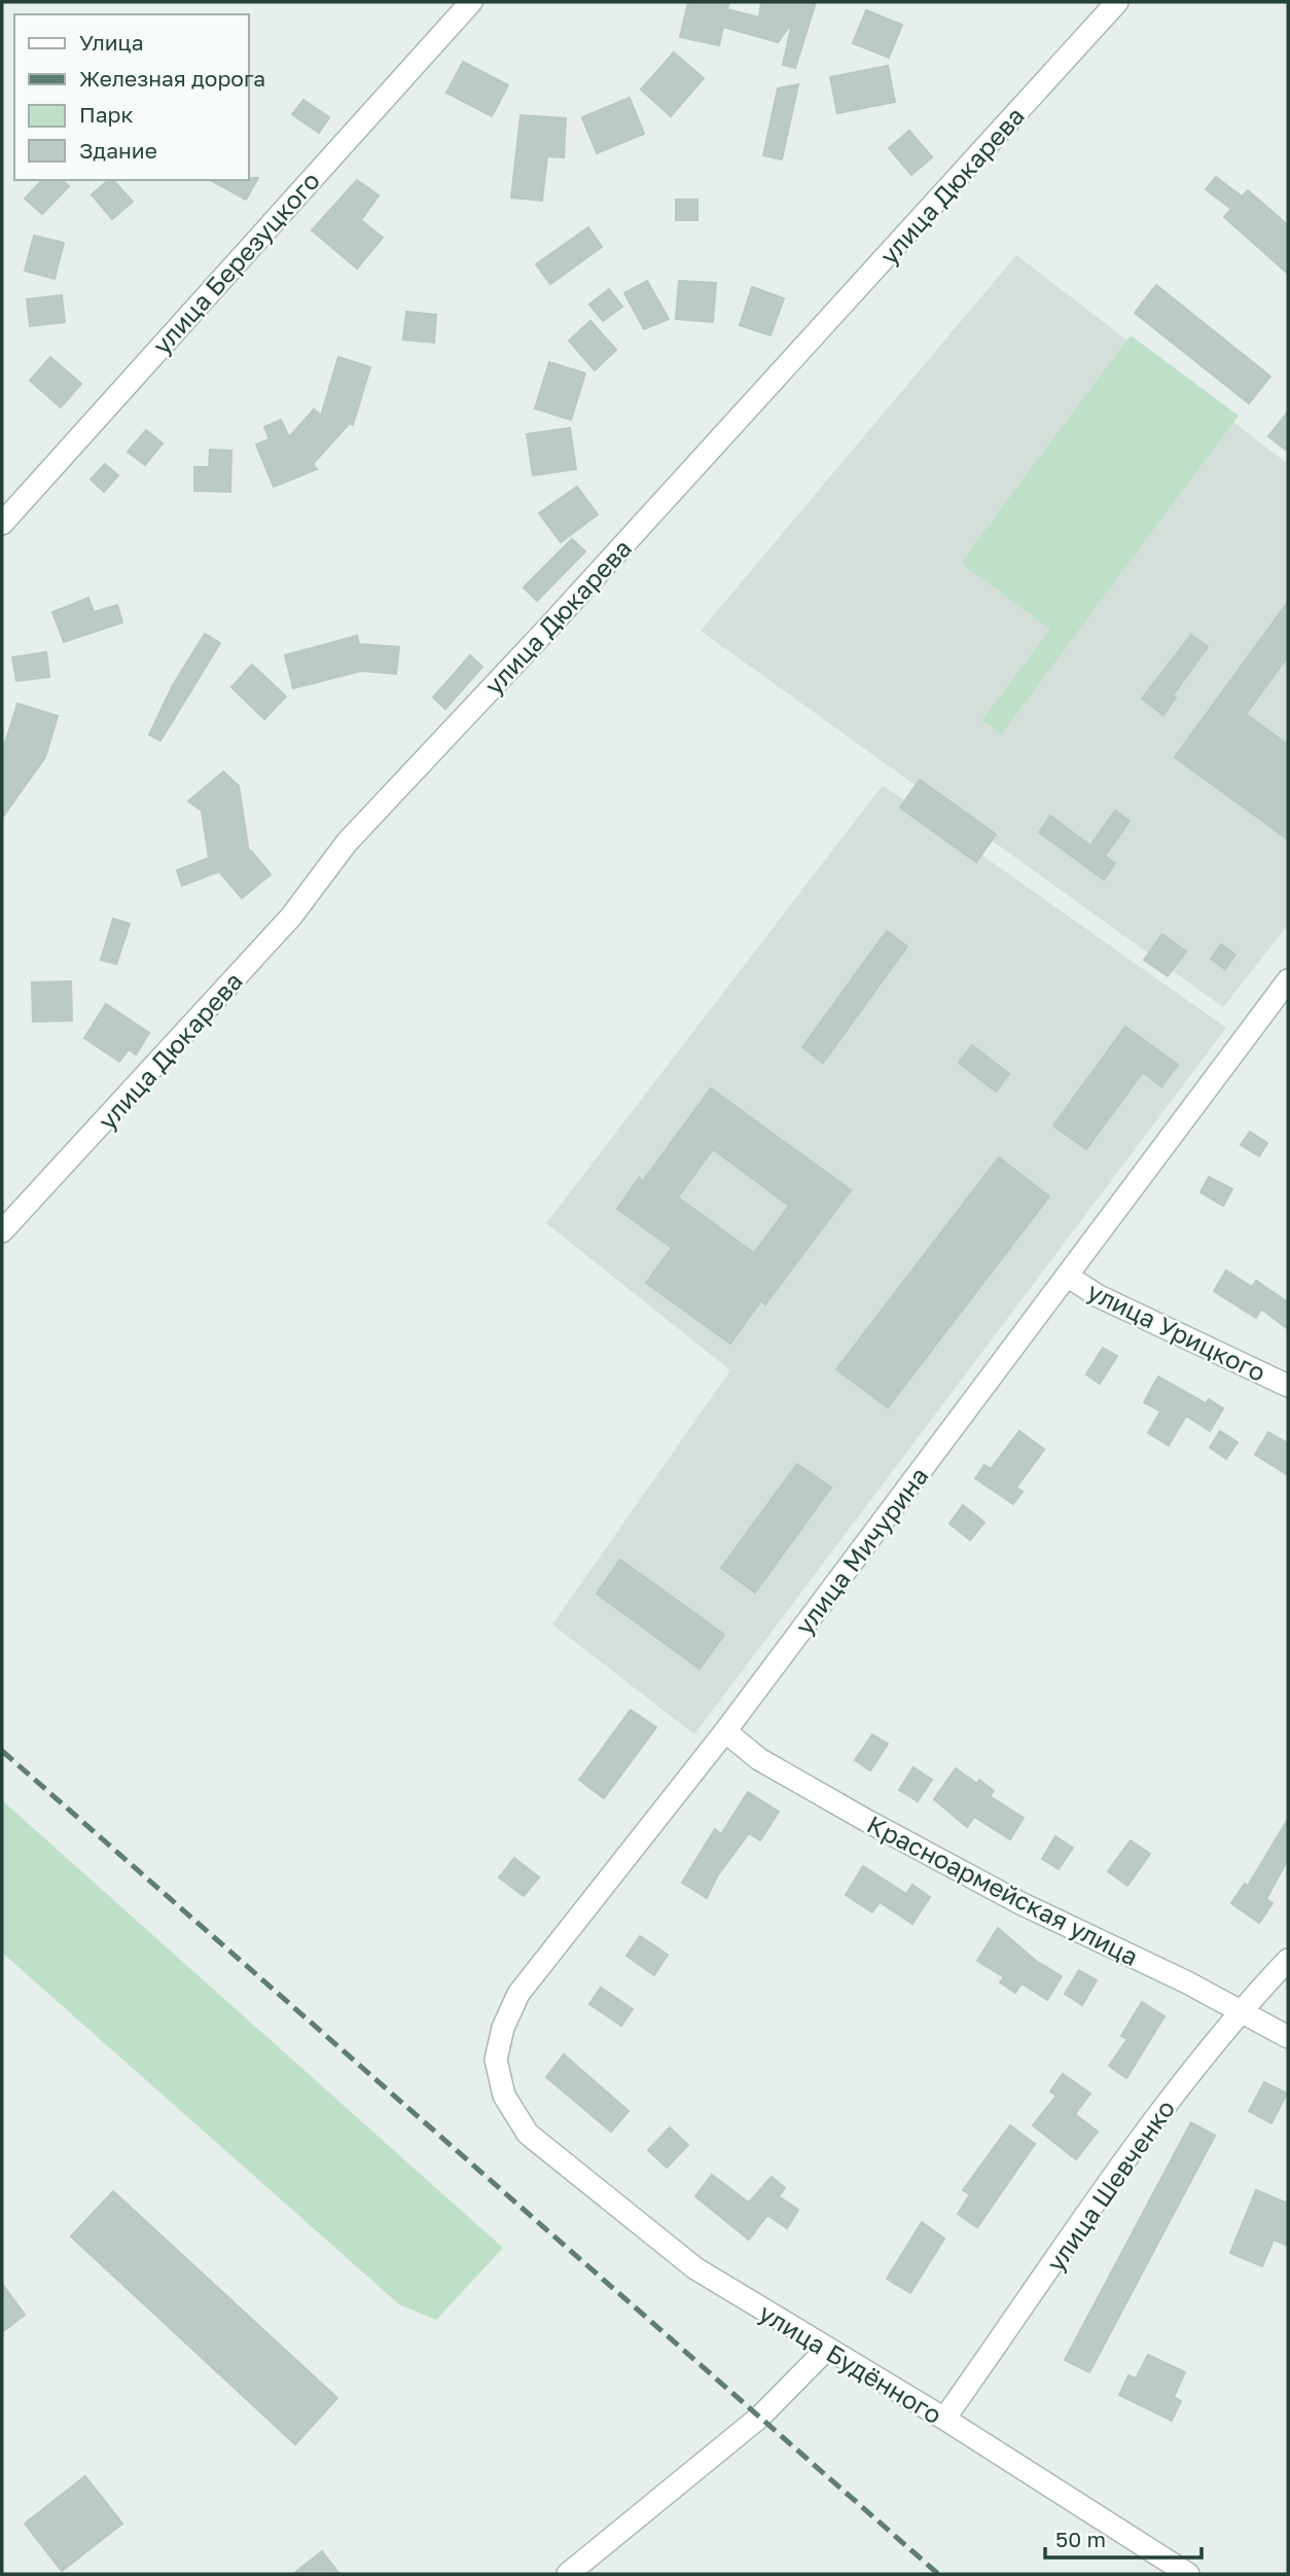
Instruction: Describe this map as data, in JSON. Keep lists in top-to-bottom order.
{
  "streets": {
    "street": [
      "улица Дюкарева",
      "улица Березуцкого",
      "улица Урицкого",
      "улица Мичурина",
      "Красноармейская улица",
      "улица Шевченко",
      "улица Будённого"
    ]
  },
  "crossings": [
    ["улица Урицкого", "улица Мичурина"],
    ["улица Мичурина", "Красноармейская улица"],
    ["улица Мичурина", "улица Будённого"],
    ["Красноармейская улица", "улица Шевченко"],
    ["улица Шевченко", "улица Будённого"]
  ],
  "legend": [
    "Улица",
    "Железная дорога",
    "Парк",
    "Здание"
  ],
  "scale_bar": "50 m"
}
